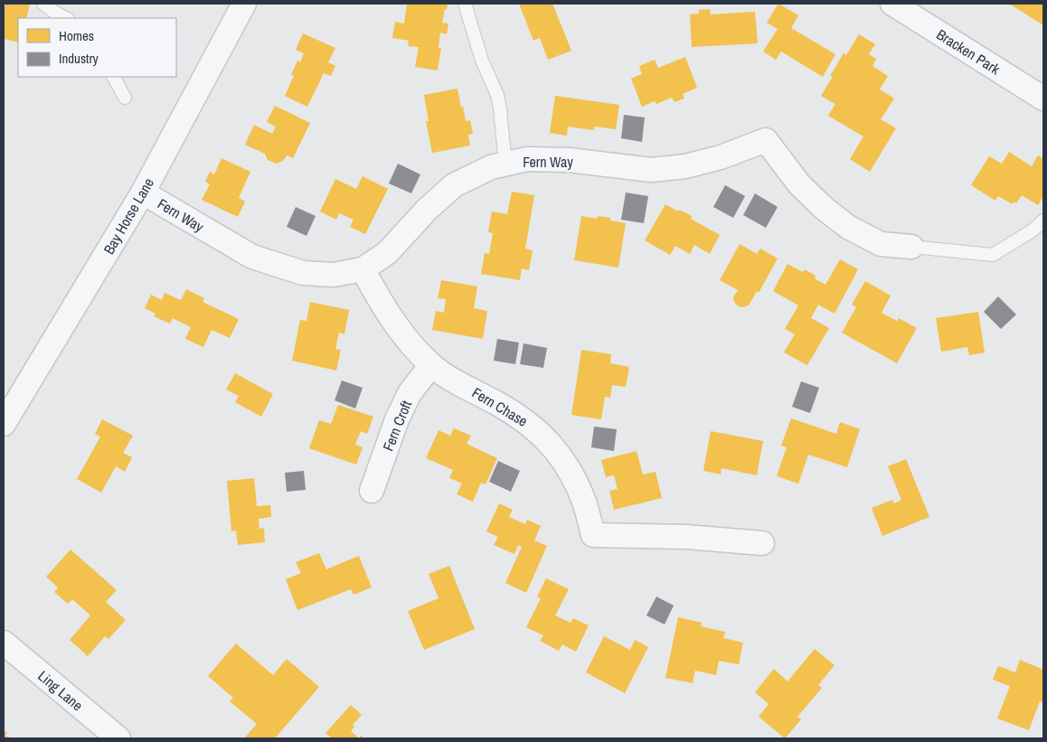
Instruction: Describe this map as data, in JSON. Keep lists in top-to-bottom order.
{
  "streets": {
    "street": [
      "Bracken Park",
      "Fern Way",
      "Bay Horse Lane",
      "Fern Chase",
      "Fern Croft",
      "Ling Lane"
    ]
  },
  "crossings": [
    ["Fern Way", "Bay Horse Lane"],
    ["Fern Way", "Fern Chase"],
    ["Fern Chase", "Fern Croft"]
  ],
  "legend": ["Homes", "Industry"]
}
